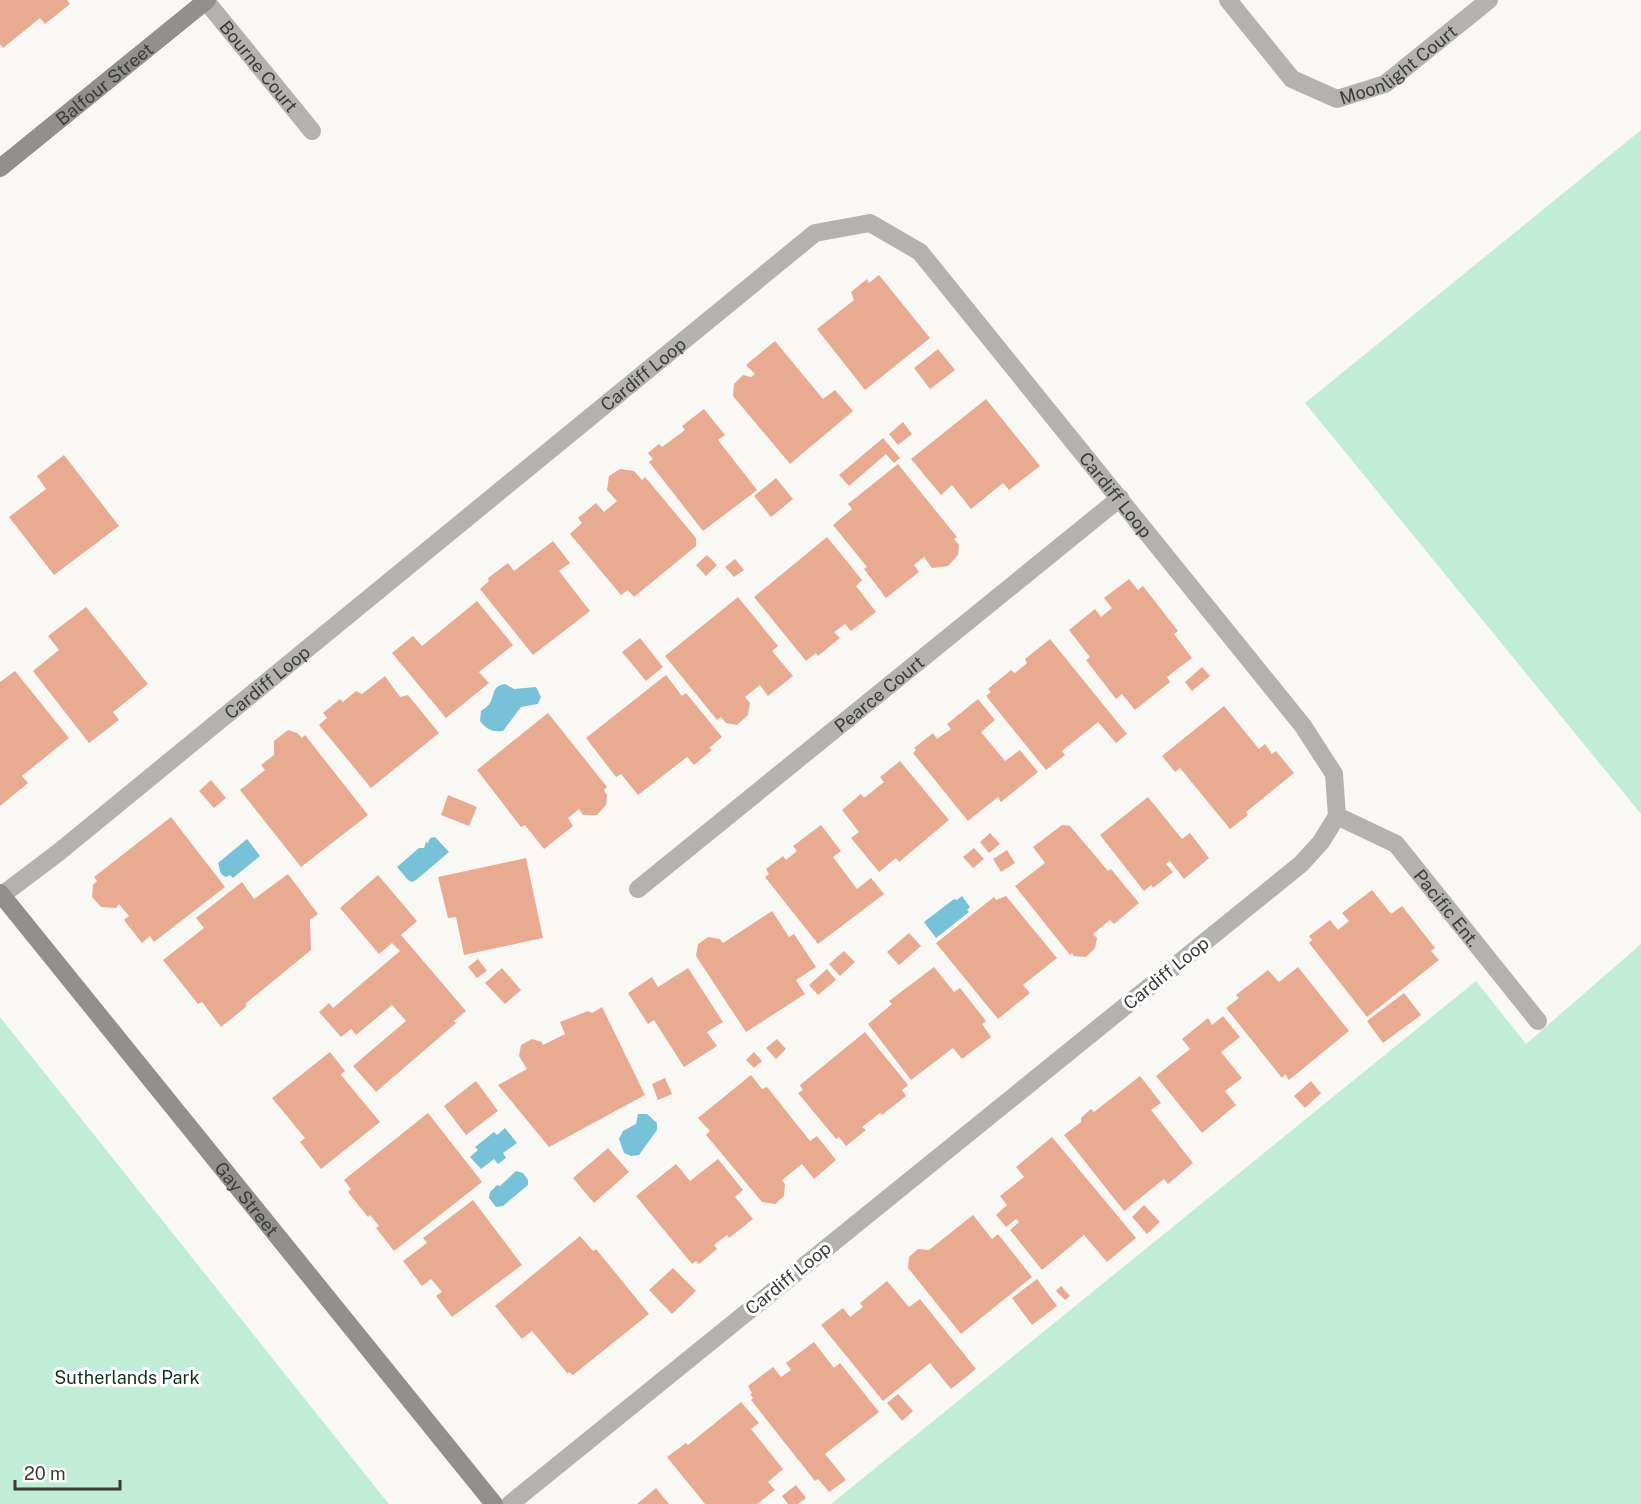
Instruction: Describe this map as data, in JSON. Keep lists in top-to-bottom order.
{
  "streets": {
    "main road": ["Balfour Street", "Gay Street"],
    "street": [
      "Moonlight Court",
      "Bourne Court",
      "Cardiff Loop",
      "Pearce Court",
      "Pacific Ent."
    ]
  },
  "crossings": [
    ["Bourne Court", "Balfour Street"],
    ["Cardiff Loop", "Pearce Court"],
    ["Cardiff Loop", "Pacific Ent."],
    ["Cardiff Loop", "Gay Street"]
  ],
  "parks": ["Sutherlands Park"],
  "scale_bar": "20 m"
}
